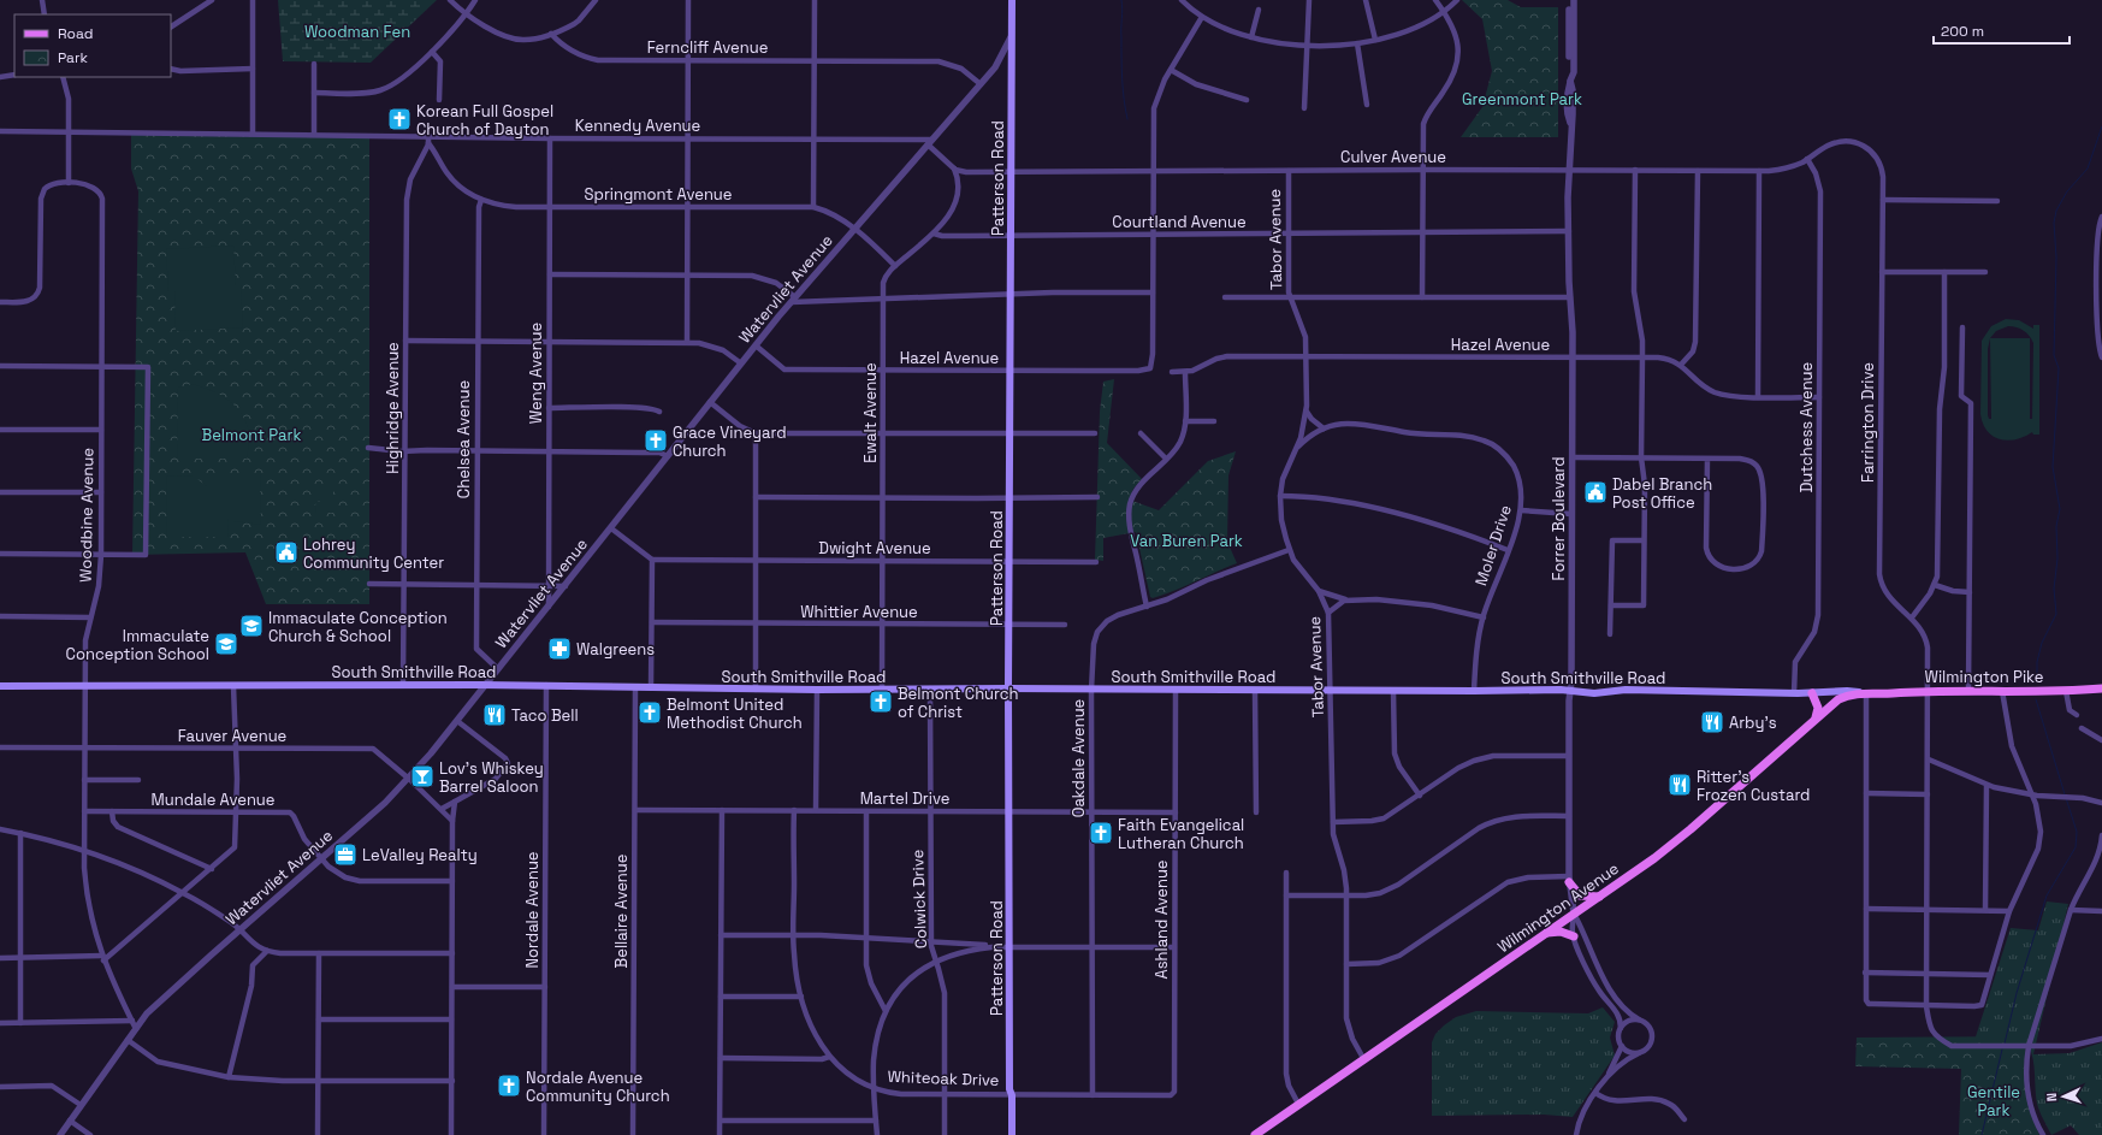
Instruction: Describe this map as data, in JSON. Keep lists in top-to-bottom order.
{
  "streets": {
    "main road": [
      "Patterson Road",
      "South Smithville Road",
      "Wilmington Pike",
      "Wilmington Avenue"
    ],
    "street": [
      "Ferncliff Avenue",
      "Kennedy Avenue",
      "Culver Avenue",
      "Springmont Avenue",
      "Courtland Avenue",
      "Tabor Avenue",
      "Watervliet Avenue",
      "Hazel Avenue",
      "Weng Avenue",
      "Highridge Avenue",
      "Ewalt Avenue",
      "Farrington Drive",
      "Dutchess Avenue",
      "Chelsea Avenue",
      "Woodbine Avenue",
      "Forrer Boulevard",
      "Moler Drive",
      "Dwight Avenue",
      "Whittier Avenue",
      "Fauver Avenue",
      "Oakdale Avenue",
      "Martel Drive",
      "Mundale Avenue",
      "Colwick Drive",
      "Nordale Avenue",
      "Bellaire Avenue",
      "Ashland Avenue",
      "Whiteoak Drive"
    ]
  },
  "crossings": [
    ["Ferncliff Avenue", "Watervliet Avenue"],
    ["Kennedy Avenue", "Watervliet Avenue"],
    ["Kennedy Avenue", "Weng Avenue"],
    ["Kennedy Avenue", "Highridge Avenue"],
    ["Culver Avenue", "Patterson Road"],
    ["Culver Avenue", "Tabor Avenue"],
    ["Culver Avenue", "Ewalt Avenue"],
    ["Culver Avenue", "Farrington Drive"],
    ["Culver Avenue", "Dutchess Avenue"],
    ["Culver Avenue", "Forrer Boulevard"],
    ["Patterson Road", "Courtland Avenue"],
    ["Patterson Road", "Watervliet Avenue"],
    ["Patterson Road", "Hazel Avenue"],
    ["Patterson Road", "Dwight Avenue"],
    ["Patterson Road", "Whittier Avenue"],
    ["Patterson Road", "South Smithville Road"],
    ["Patterson Road", "Martel Drive"],
    ["Patterson Road", "Whiteoak Drive"],
    ["Springmont Avenue", "Watervliet Avenue"],
    ["Springmont Avenue", "Weng Avenue"],
    ["Springmont Avenue", "Highridge Avenue"],
    ["Springmont Avenue", "Ewalt Avenue"],
    ["Springmont Avenue", "Chelsea Avenue"],
    ["Courtland Avenue", "Tabor Avenue"],
    ["Courtland Avenue", "Ewalt Avenue"],
    ["Courtland Avenue", "Forrer Boulevard"],
    ["Tabor Avenue", "Hazel Avenue"],
    ["Tabor Avenue", "Moler Drive"],
    ["Tabor Avenue", "South Smithville Road"],
    ["Tabor Avenue", "Oakdale Avenue"],
    ["Tabor Avenue", "Wilmington Avenue"],
    ["Watervliet Avenue", "Hazel Avenue"],
    ["Watervliet Avenue", "Weng Avenue"],
    ["Watervliet Avenue", "Chelsea Avenue"],
    ["Watervliet Avenue", "Woodbine Avenue"],
    ["Watervliet Avenue", "South Smithville Road"],
    ["Watervliet Avenue", "Fauver Avenue"],
    ["Watervliet Avenue", "Mundale Avenue"],
    ["Hazel Avenue", "Ewalt Avenue"],
    ["Hazel Avenue", "Dutchess Avenue"],
    ["Hazel Avenue", "Forrer Boulevard"],
    ["Highridge Avenue", "South Smithville Road"],
    ["Ewalt Avenue", "Dwight Avenue"],
    ["Ewalt Avenue", "Whittier Avenue"],
    ["Ewalt Avenue", "South Smithville Road"],
    ["Farrington Drive", "Wilmington Pike"],
    ["Dutchess Avenue", "South Smithville Road"],
    ["Woodbine Avenue", "South Smithville Road"],
    ["Woodbine Avenue", "Fauver Avenue"],
    ["Woodbine Avenue", "Mundale Avenue"],
    ["Forrer Boulevard", "South Smithville Road"],
    ["Forrer Boulevard", "Wilmington Avenue"],
    ["Moler Drive", "South Smithville Road"],
    ["South Smithville Road", "Wilmington Pike"],
    ["South Smithville Road", "Oakdale Avenue"],
    ["South Smithville Road", "Colwick Drive"],
    ["South Smithville Road", "Wilmington Avenue"],
    ["South Smithville Road", "Nordale Avenue"],
    ["South Smithville Road", "Bellaire Avenue"],
    ["South Smithville Road", "Ashland Avenue"],
    ["Wilmington Pike", "Wilmington Avenue"],
    ["Oakdale Avenue", "Martel Drive"],
    ["Oakdale Avenue", "Whiteoak Drive"],
    ["Martel Drive", "Colwick Drive"],
    ["Martel Drive", "Bellaire Avenue"],
    ["Martel Drive", "Ashland Avenue"],
    ["Colwick Drive", "Whiteoak Drive"],
    ["Ashland Avenue", "Whiteoak Drive"]
  ],
  "parks": [
    "Woodman Fen",
    "Greenmont Park",
    "Belmont Park",
    "Van Buren Park",
    "Gentile Park"
  ],
  "places": {
    "church": [
      "Korean Full Gospel Church of Dayton",
      "Grace Vineyard Church",
      "Belmont Church of Christ",
      "Belmont United Methodist Church",
      "Faith Evangelical Lutheran Church",
      "Nordale Avenue Community Church"
    ],
    "public building": ["Dabel Branch Post Office", "Lohrey Community Center"],
    "school or university": ["Immaculate Conception Church & School", "Immaculate Conception School"],
    "pharmacy": ["Walgreens"],
    "restaurant": ["Taco Bell", "Arby's", "Ritter’s Frozen Custard"],
    "bar": ["Lov's Whiskey Barrel Saloon"],
    "office": ["LeValley Realty"]
  },
  "legend": ["Road", "Park"],
  "scale_bar": "200 m",
  "north": "left"
}
